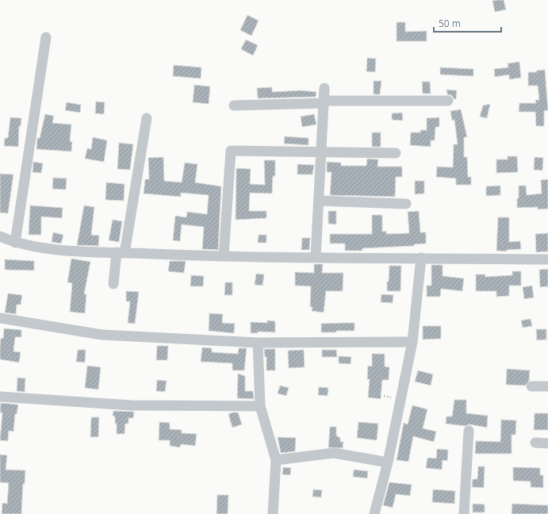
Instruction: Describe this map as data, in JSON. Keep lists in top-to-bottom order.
{
  "scale_bar": "50 m"
}
